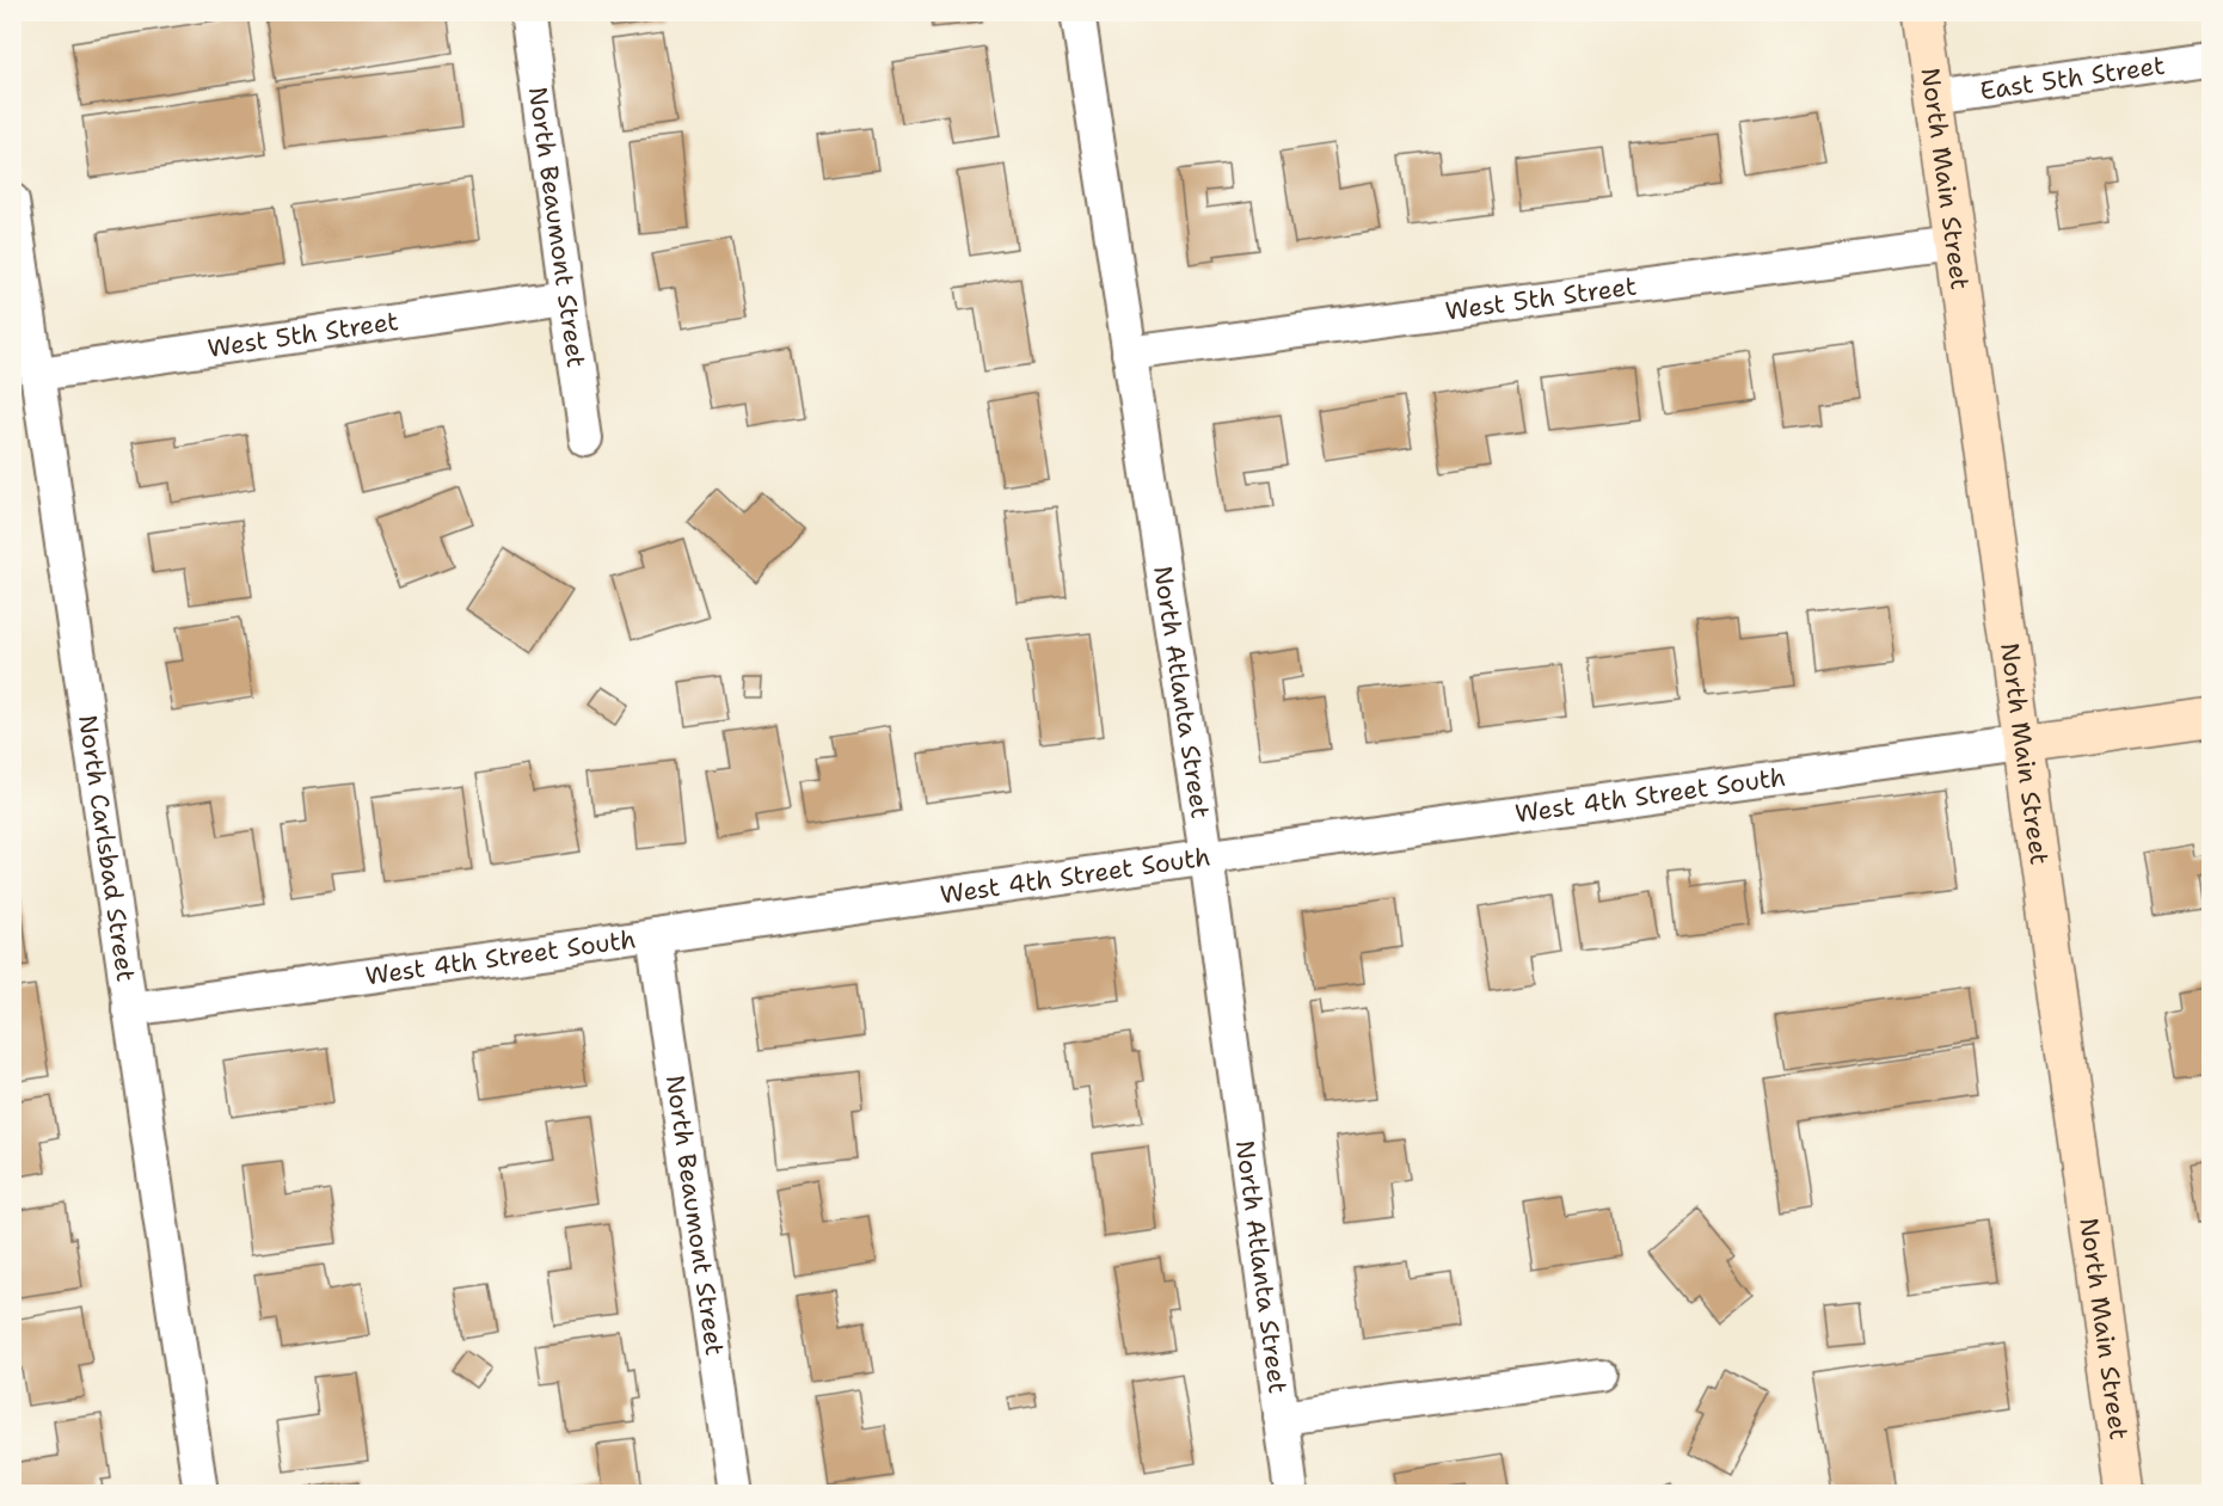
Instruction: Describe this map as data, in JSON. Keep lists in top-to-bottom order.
{
  "streets": {
    "main road": ["North Main Street"],
    "street": [
      "East 5th Street",
      "North Beaumont Street",
      "West 5th Street",
      "North Atlanta Street",
      "West 4th Street South",
      "North Carlsbad Street"
    ]
  },
  "crossings": [
    ["East 5th Street", "North Main Street"],
    ["North Main Street", "West 5th Street"],
    ["North Main Street", "West 4th Street South"],
    ["North Beaumont Street", "West 5th Street"],
    ["North Beaumont Street", "West 4th Street South"],
    ["West 5th Street", "North Atlanta Street"],
    ["West 5th Street", "North Carlsbad Street"],
    ["North Atlanta Street", "West 4th Street South"],
    ["West 4th Street South", "North Carlsbad Street"]
  ]
}
